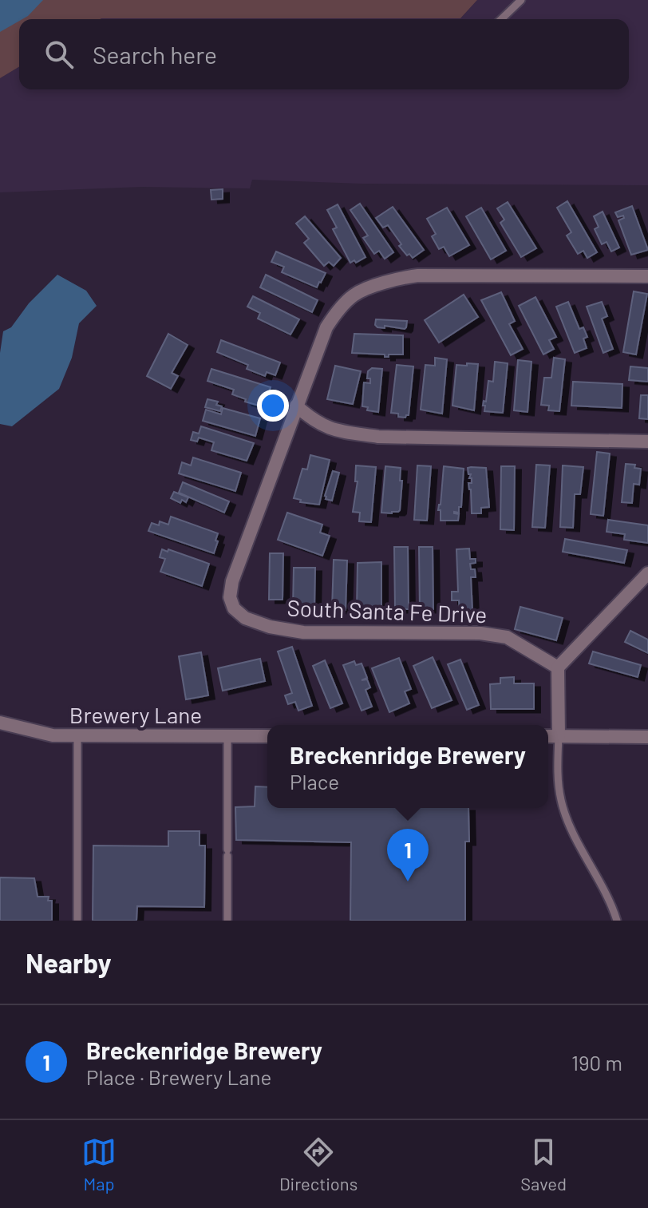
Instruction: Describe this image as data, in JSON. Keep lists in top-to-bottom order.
{
  "streets": {
    "street": ["South Santa Fe Drive", "Brewery Lane"]
  },
  "page": {
    "search": "Search here",
    "popup": ["Breckenridge Brewery", "Place"],
    "pins": "1",
    "heading": "Nearby",
    "list": [
      {
        "mark": "1",
        "name": "Breckenridge Brewery",
        "note": "Place · Brewery Lane",
        "value": "190 m"
      }
    ],
    "nav": ["Map", "Directions", "Saved"]
  }
}
